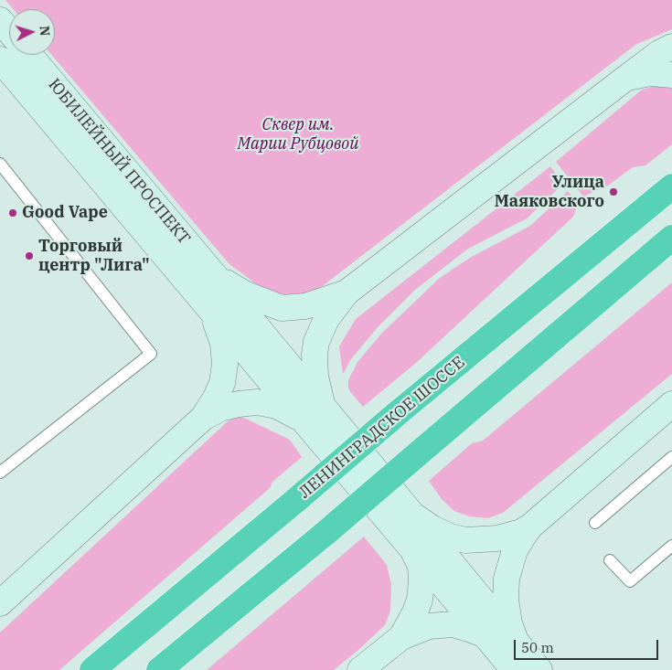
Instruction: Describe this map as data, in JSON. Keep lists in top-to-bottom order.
{
  "streets": {
    "highway": ["ЛЕНИНГРАДСКОЕ ШОССЕ"],
    "main road": ["ЮБИЛЕЙНЫЙ ПРОСПЕКТ"]
  },
  "parks": ["Сквер им. Марии Рубцовой"],
  "places": ["Улица Маяковского", "Good Vape", "Торговый центр \"Лига\""],
  "scale_bar": "50 m",
  "north": "right"
}
